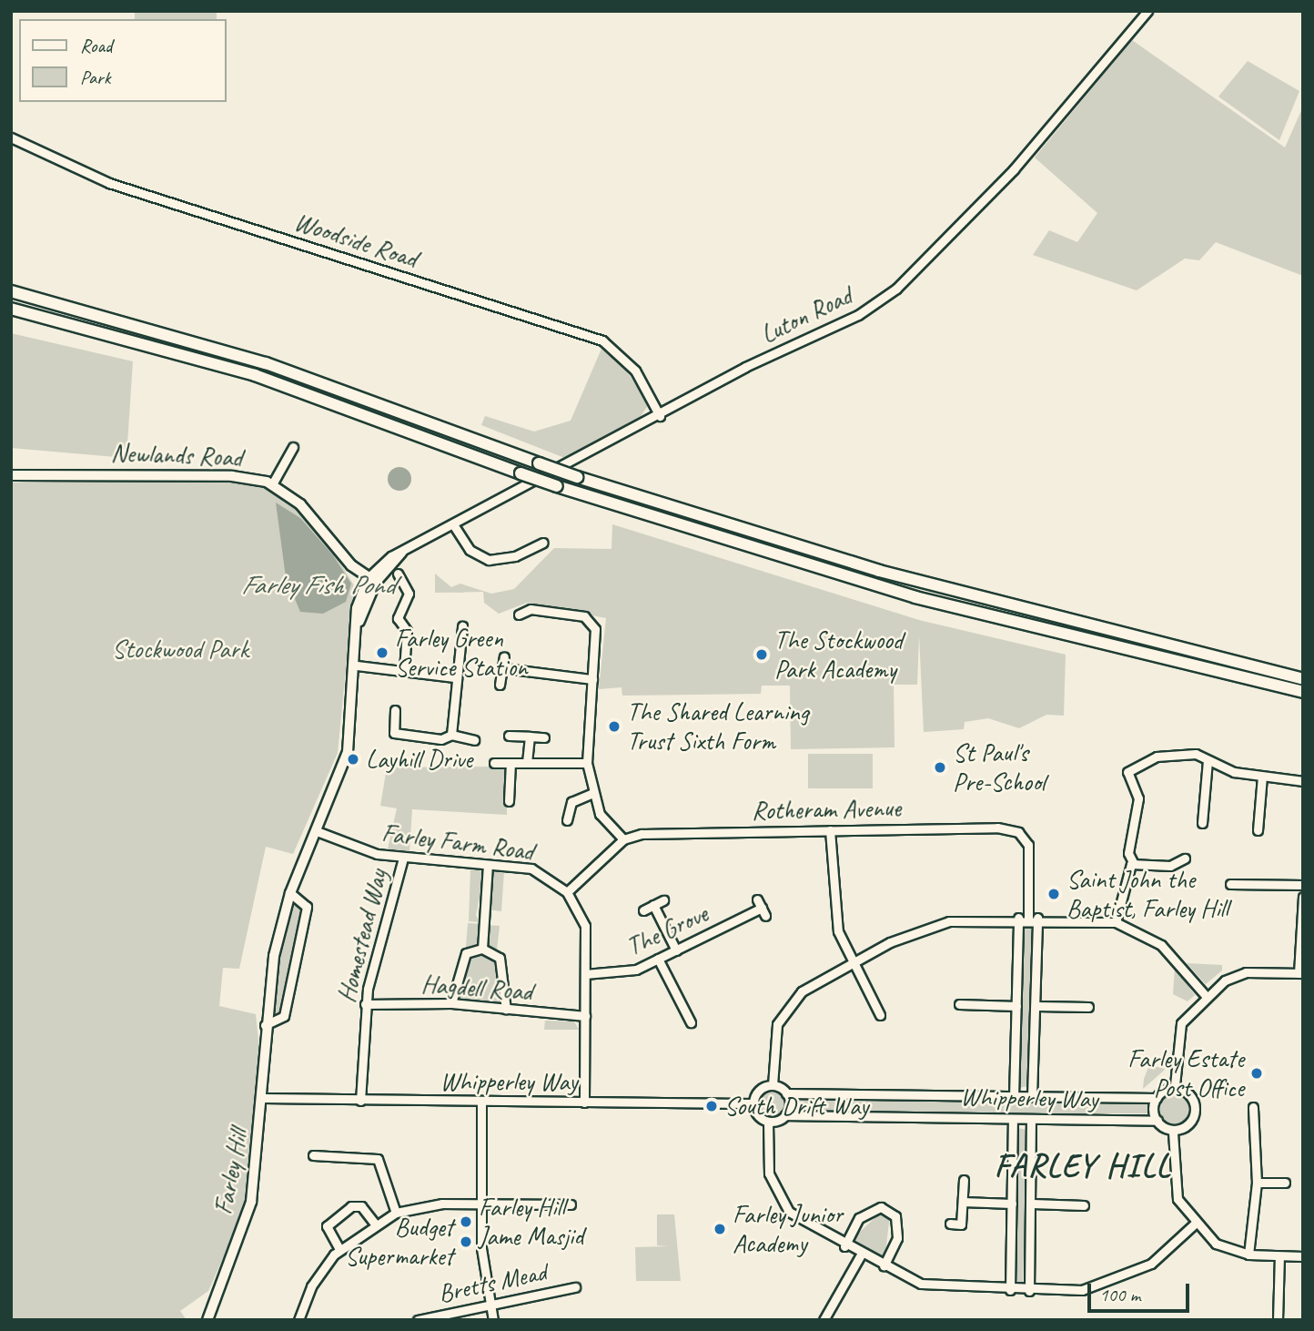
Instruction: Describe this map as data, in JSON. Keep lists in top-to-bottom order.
{
  "streets": {
    "main road": ["Newlands Road", "Farley Hill"],
    "street": [
      "Woodside Road",
      "Luton Road",
      "Rotheram Avenue",
      "Farley Farm Road",
      "The Grove",
      "Homestead Way",
      "Hagdell Road",
      "Whipperley Way",
      "Bretts Mead"
    ]
  },
  "crossings": [
    ["Woodside Road", "Luton Road"],
    ["Luton Road", "Newlands Road"],
    ["Luton Road", "Farley Hill"],
    ["Newlands Road", "Farley Hill"],
    ["Farley Farm Road", "The Grove"],
    ["Farley Farm Road", "Homestead Way"],
    ["Farley Farm Road", "Hagdell Road"],
    ["Farley Farm Road", "Whipperley Way"],
    ["Farley Farm Road", "Farley Hill"],
    ["Homestead Way", "Hagdell Road"],
    ["Homestead Way", "Whipperley Way"],
    ["Whipperley Way", "Farley Hill"]
  ],
  "districts": ["FARLEY HILL"],
  "water": ["Farley Fish Pond"],
  "parks": ["Stockwood Park"],
  "places": [
    "Farley Green Service Station",
    "The Stockwood Park Academy",
    "The Shared Learning Trust Sixth Form",
    "Layhill Drive",
    "St Paul's Pre-School",
    "Saint John the Baptist, Farley Hill",
    "Farley Estate Post Office",
    "South Drift Way",
    "Farley Hill Jame Masjid",
    "Farley Junior Academy",
    "Budget Supermarket"
  ],
  "legend": ["Road", "Park"],
  "scale_bar": "100 m"
}
